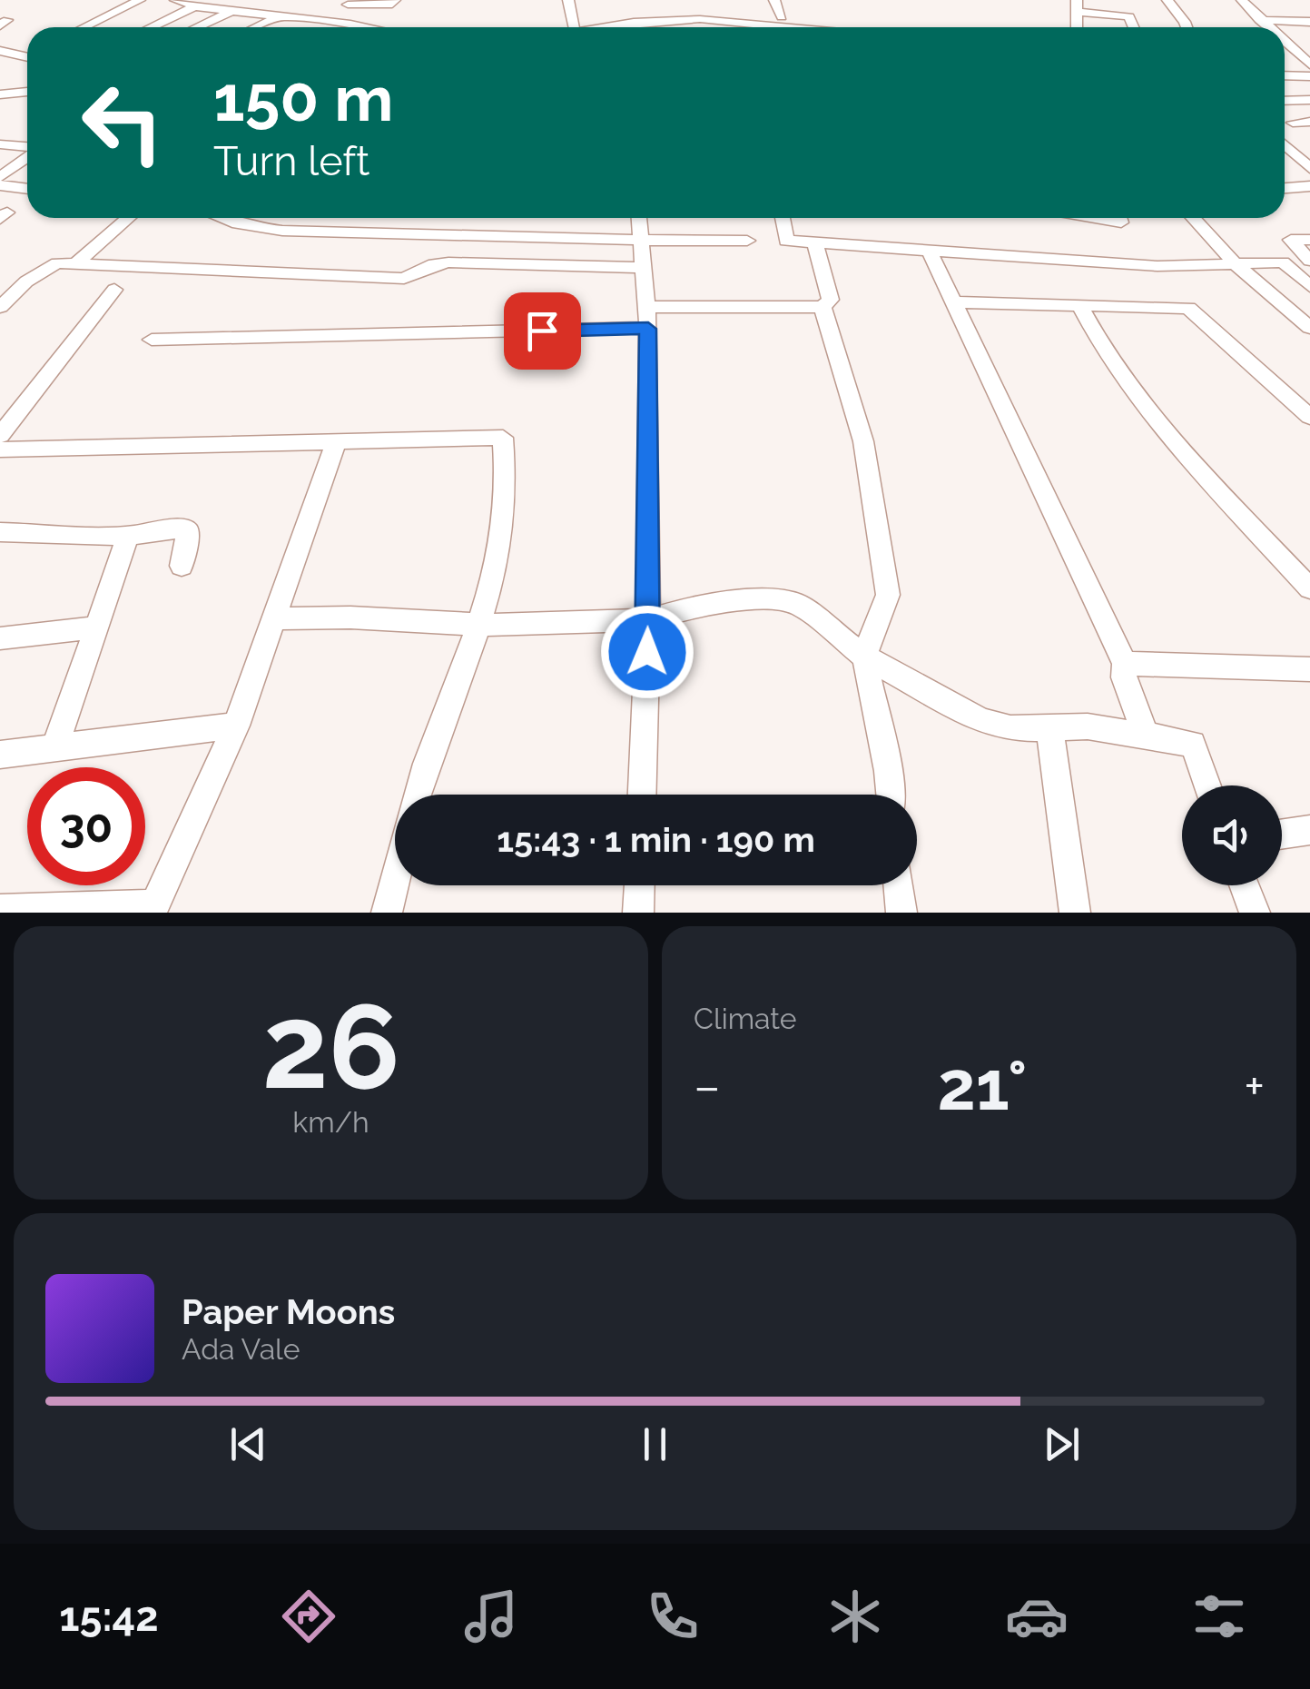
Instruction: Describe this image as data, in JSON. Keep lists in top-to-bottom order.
{
  "page": {
    "turn": ["150 m", "Turn left"],
    "limit": "30",
    "trip": "15:43 · 1 min · 190 m",
    "tile": [
      ["26", "km/h"],
      "Climate"
    ],
    "heat": ["−", "21°", "+"],
    "song": ["Paper Moons", "Ada Vale"],
    "tabs": "15:42"
  }
}
